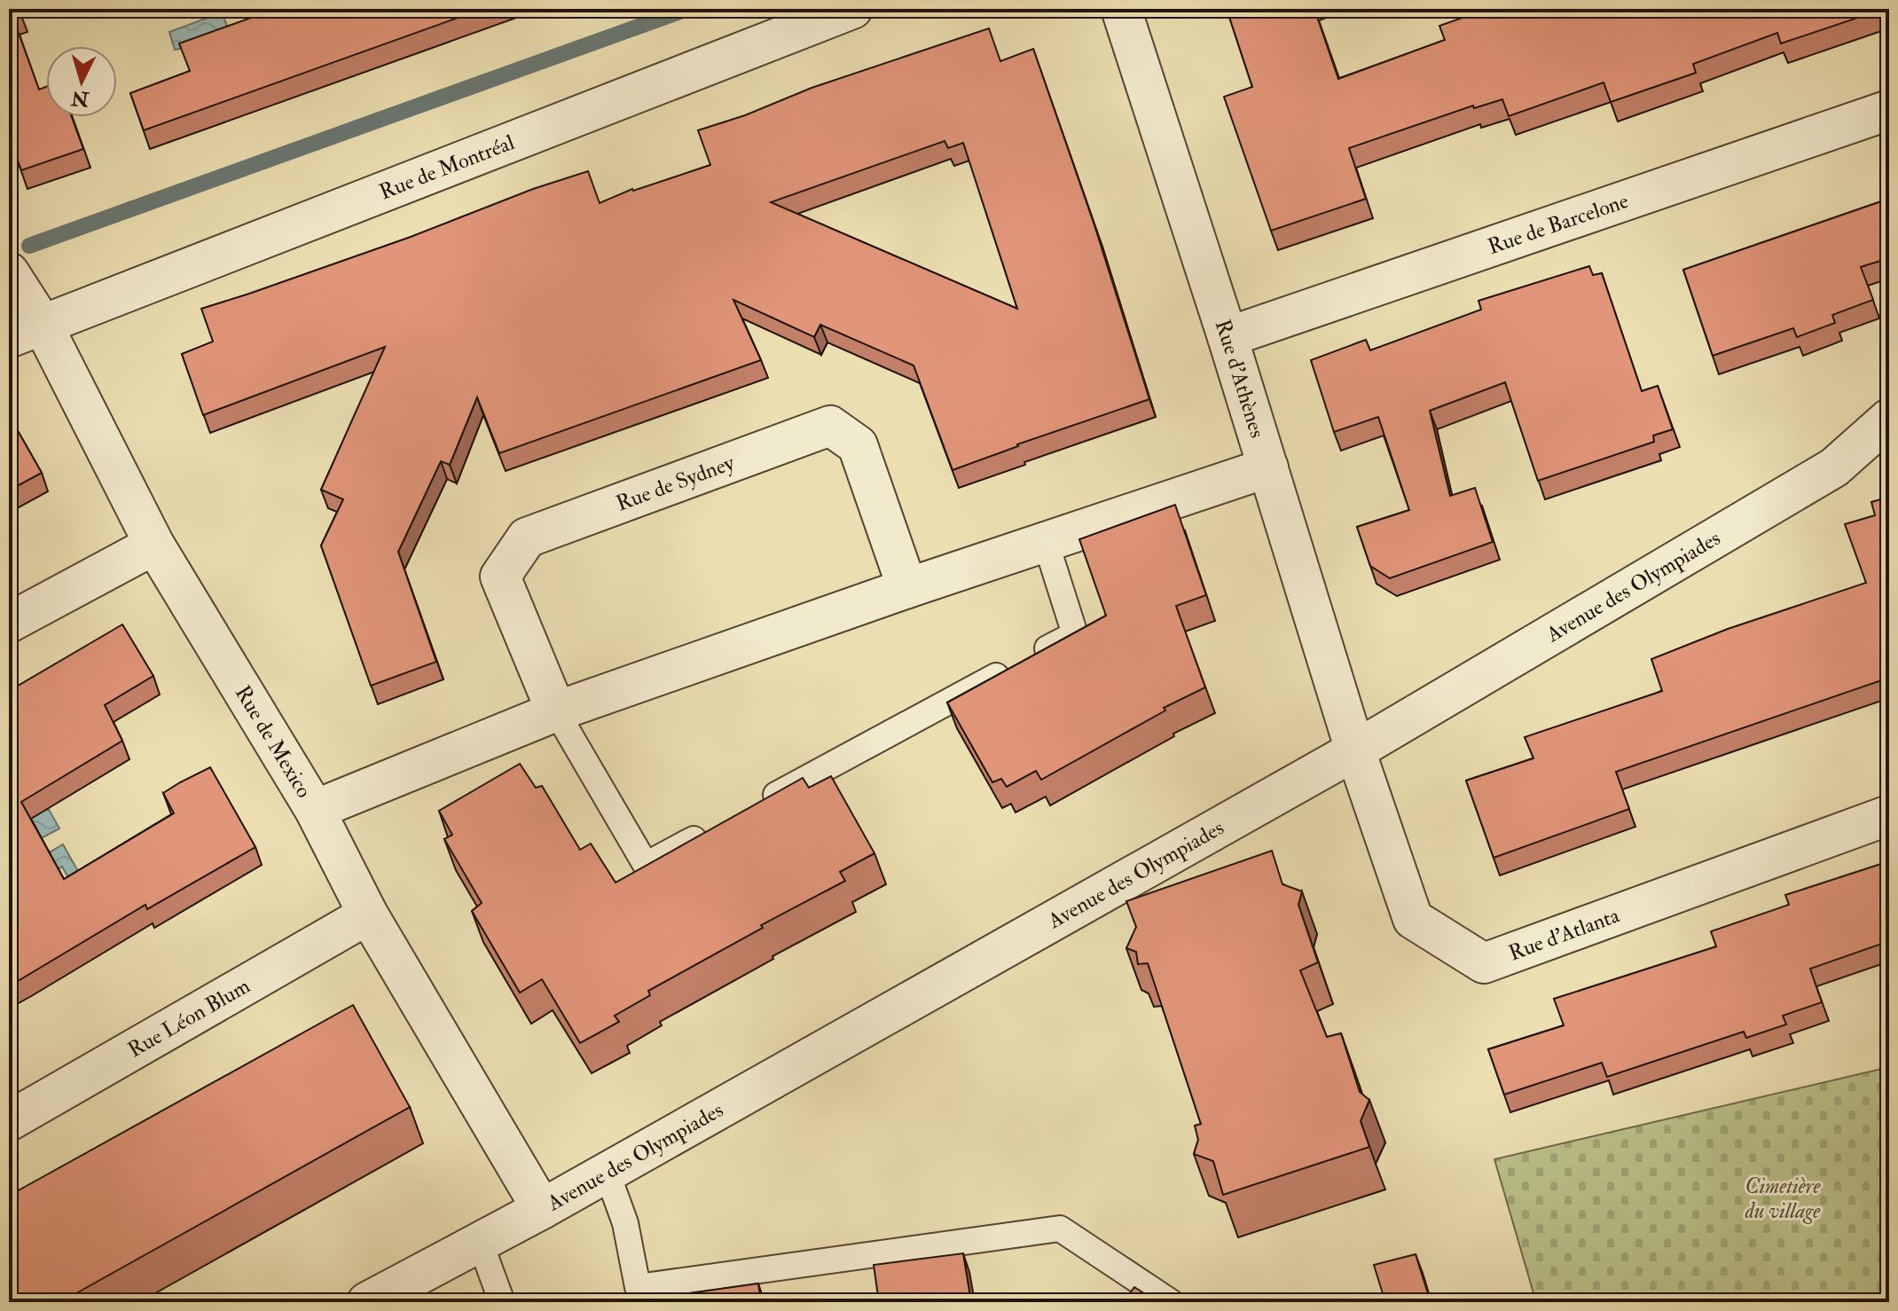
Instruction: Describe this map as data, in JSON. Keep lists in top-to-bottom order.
{
  "streets": {
    "street": [
      "Rue de Montréal",
      "Rue de Barcelone",
      "Rue d'Athènes",
      "Rue de Sydney",
      "Avenue des Olympiades",
      "Rue de Mexico",
      "Rue d'Atlanta",
      "Rue Léon Blum"
    ]
  },
  "crossings": [
    ["Rue de Montréal", "Rue de Mexico"],
    ["Rue de Barcelone", "Rue d'Athènes"],
    ["Rue d'Athènes", "Avenue des Olympiades"],
    ["Rue d'Athènes", "Rue d'Atlanta"],
    ["Avenue des Olympiades", "Rue de Mexico"],
    ["Avenue des Olympiades", "Rue d'Atlanta"],
    ["Rue de Mexico", "Rue Léon Blum"]
  ],
  "parks": ["Cimetière du village"],
  "north": "bottom"
}
